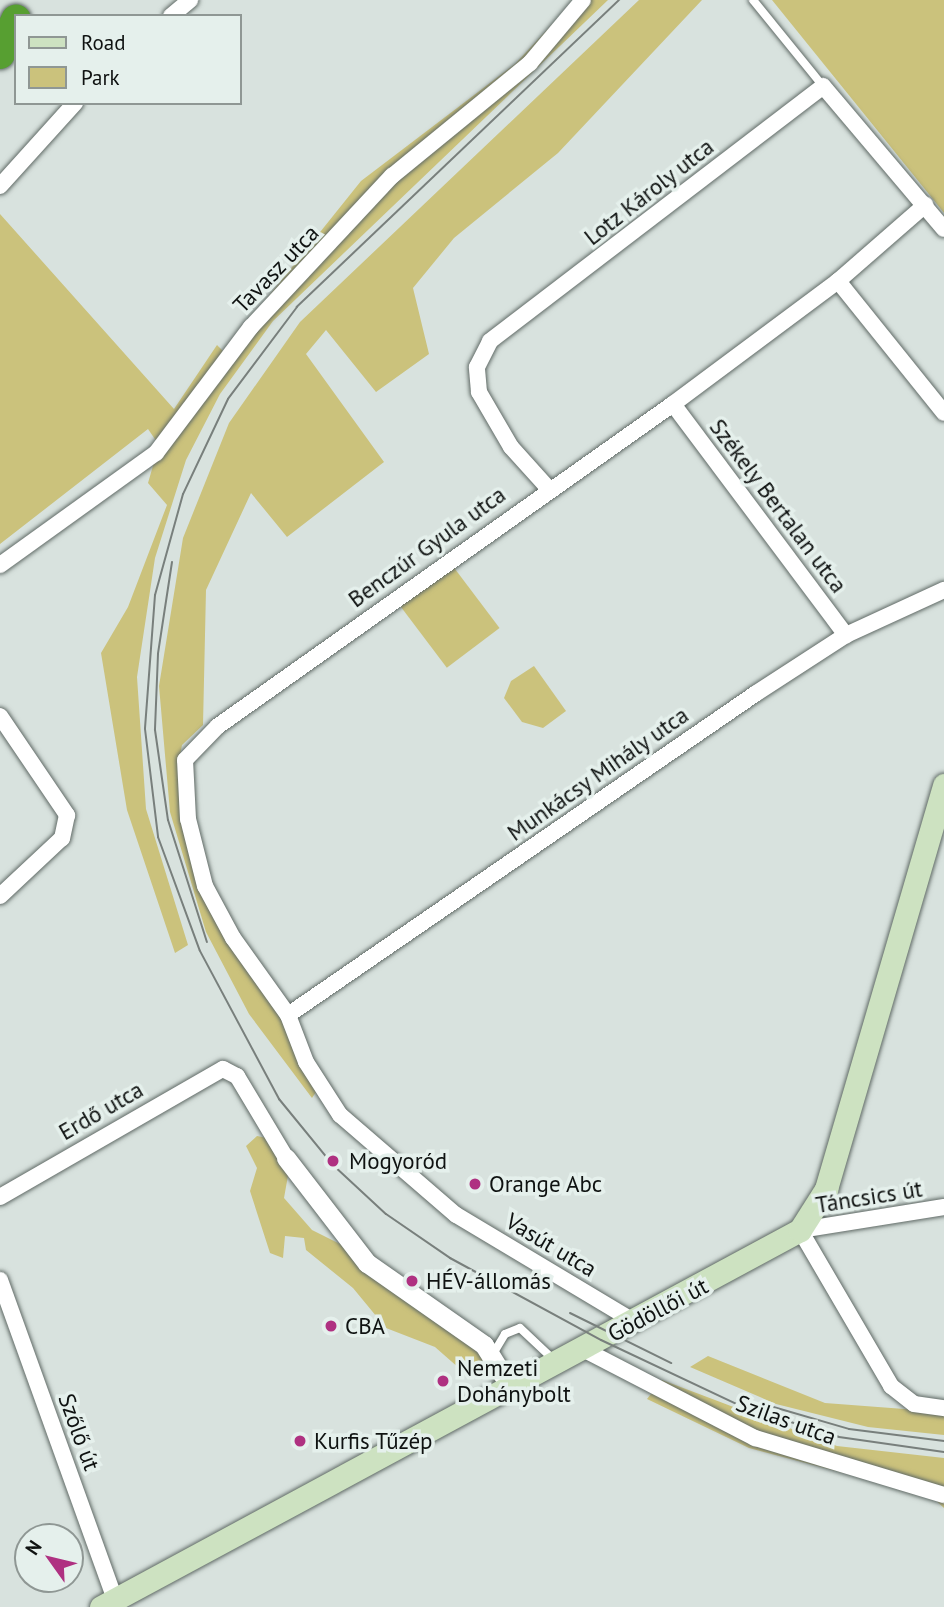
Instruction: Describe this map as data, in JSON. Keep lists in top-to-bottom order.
{
  "streets": {
    "main road": ["Gödöllői út"],
    "street": [
      "Lotz Károly utca",
      "Tavasz utca",
      "Székely Bertalan utca",
      "Benczúr Gyula utca",
      "Munkácsy Mihály utca",
      "Erdő utca",
      "Táncsics út",
      "Vasút utca",
      "Szilas utca",
      "Szőlő út"
    ]
  },
  "crossings": [
    ["Lotz Károly utca", "Benczúr Gyula utca"],
    ["Székely Bertalan utca", "Benczúr Gyula utca"],
    ["Székely Bertalan utca", "Munkácsy Mihály utca"],
    ["Benczúr Gyula utca", "Munkácsy Mihály utca"],
    ["Benczúr Gyula utca", "Vasút utca"],
    ["Munkácsy Mihály utca", "Vasút utca"],
    ["Táncsics út", "Gödöllői út"],
    ["Vasút utca", "Gödöllői út"],
    ["Gödöllői út", "Szilas utca"],
    ["Gödöllői út", "Szőlő út"]
  ],
  "places": [
    "Mogyoród",
    "Orange Abc",
    "HÉV-állomás",
    "CBA",
    "Nemzeti Dohánybolt",
    "Kurfis Tűzép"
  ],
  "legend": ["Road", "Park"],
  "north": "top left"
}
